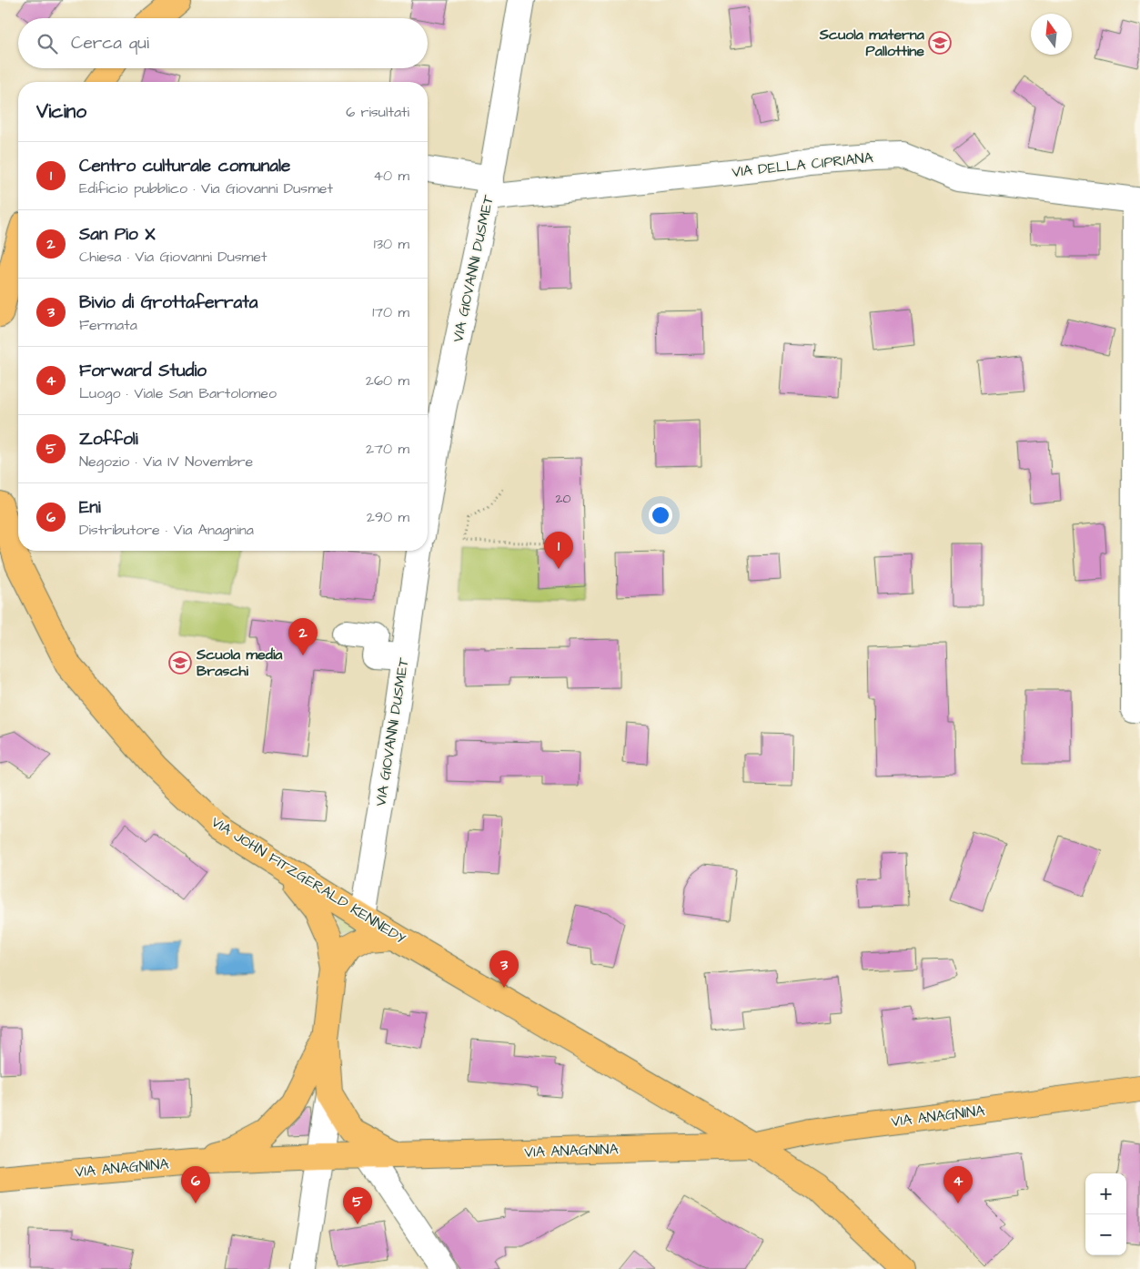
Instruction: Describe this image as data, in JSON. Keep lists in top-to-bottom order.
{
  "streets": {
    "main road": ["VIA JOHN FITZGERALD KENNEDY", "VIA ANAGNINA"],
    "street": ["VIA DELLA CIPRIANA", "VIA GIOVANNI DUSMET"]
  },
  "crossings": [
    ["VIA DELLA CIPRIANA", "VIA GIOVANNI DUSMET"],
    ["VIA GIOVANNI DUSMET", "VIA JOHN FITZGERALD KENNEDY"],
    ["VIA JOHN FITZGERALD KENNEDY", "VIA ANAGNINA"]
  ],
  "places": {
    "school or university": ["Scuola materna Pallottine", "Scuola media Braschi"]
  },
  "house_numbers": ["20"],
  "north": "top",
  "page": {
    "search": "Cerca qui",
    "heading": ["Vicino", "6 risultati"],
    "list": [
      {
        "mark": "1",
        "name": "Centro culturale comunale",
        "note": "Edificio pubblico · Via Giovanni Dusmet",
        "value": "40 m"
      },
      {
        "mark": "2",
        "name": "San Pio X",
        "note": "Chiesa · Via Giovanni Dusmet",
        "value": "130 m"
      },
      {
        "mark": "3",
        "name": "Bivio di Grottaferrata",
        "note": "Fermata",
        "value": "170 m"
      },
      {
        "mark": "4",
        "name": "Forward Studio",
        "note": "Luogo · Viale San Bartolomeo",
        "value": "260 m"
      },
      {
        "mark": "5",
        "name": "Zoffoli",
        "note": "Negozio · Via IV Novembre",
        "value": "270 m"
      },
      {
        "mark": "6",
        "name": "Eni",
        "note": "Distributore · Via Anagnina",
        "value": "290 m"
      }
    ],
    "pins": [
      "1",
      "2",
      "3",
      "4",
      "6",
      "5"
    ],
    "map_buttons": ["+", "−"]
  }
}
